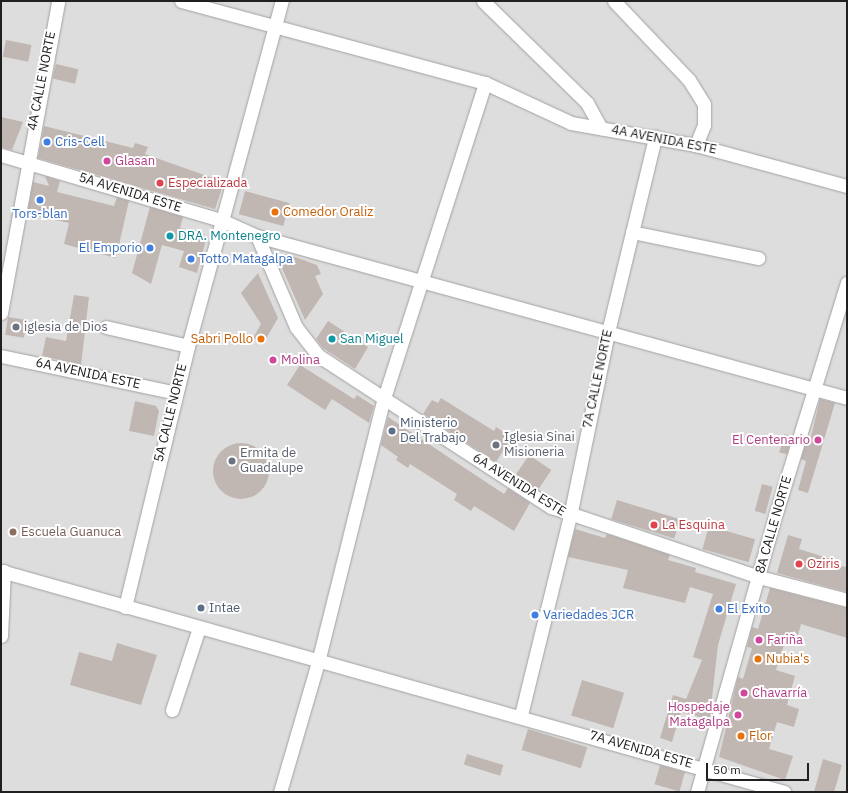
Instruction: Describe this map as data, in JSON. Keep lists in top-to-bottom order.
{
  "streets": {
    "street": [
      "4A CALLE NORTE",
      "4A AVENIDA ESTE",
      "5A AVENIDA ESTE",
      "6A AVENIDA ESTE",
      "7A CALLE NORTE",
      "5A CALLE NORTE",
      "8A CALLE NORTE",
      "7A AVENIDA ESTE"
    ]
  },
  "crossings": [
    ["4A CALLE NORTE", "5A AVENIDA ESTE"],
    ["4A AVENIDA ESTE", "7A CALLE NORTE"],
    ["4A AVENIDA ESTE", "5A CALLE NORTE"],
    ["5A AVENIDA ESTE", "6A AVENIDA ESTE"],
    ["5A AVENIDA ESTE", "7A CALLE NORTE"],
    ["5A AVENIDA ESTE", "5A CALLE NORTE"],
    ["5A AVENIDA ESTE", "8A CALLE NORTE"],
    ["6A AVENIDA ESTE", "7A CALLE NORTE"],
    ["6A AVENIDA ESTE", "5A CALLE NORTE"],
    ["6A AVENIDA ESTE", "8A CALLE NORTE"],
    ["7A CALLE NORTE", "7A AVENIDA ESTE"],
    ["5A CALLE NORTE", "7A AVENIDA ESTE"],
    ["8A CALLE NORTE", "7A AVENIDA ESTE"]
  ],
  "places": [
    "Cris-Cell",
    "Glasan",
    "Especializada",
    "Tors-blan",
    "Comedor Oraliz",
    "DRA. Montenegro",
    "El Emporio",
    "Totto Matagalpa",
    "iglesia de Dios",
    "Sabri Pollo",
    "San Miguel",
    "Molina",
    "Ministerio Del Trabajo",
    "El Centenario",
    "Iglesia Sinai Misioneria",
    "Ermita de Guadalupe",
    "La Esquina",
    "Escuela Guanuca",
    "Oziris",
    "Intae",
    "El Exito",
    "Variedades JCR",
    "Fariña",
    "Nubia's",
    "Chavarría",
    "Hospedaje Matagalpa",
    "Flor"
  ],
  "scale_bar": "50 m"
}
